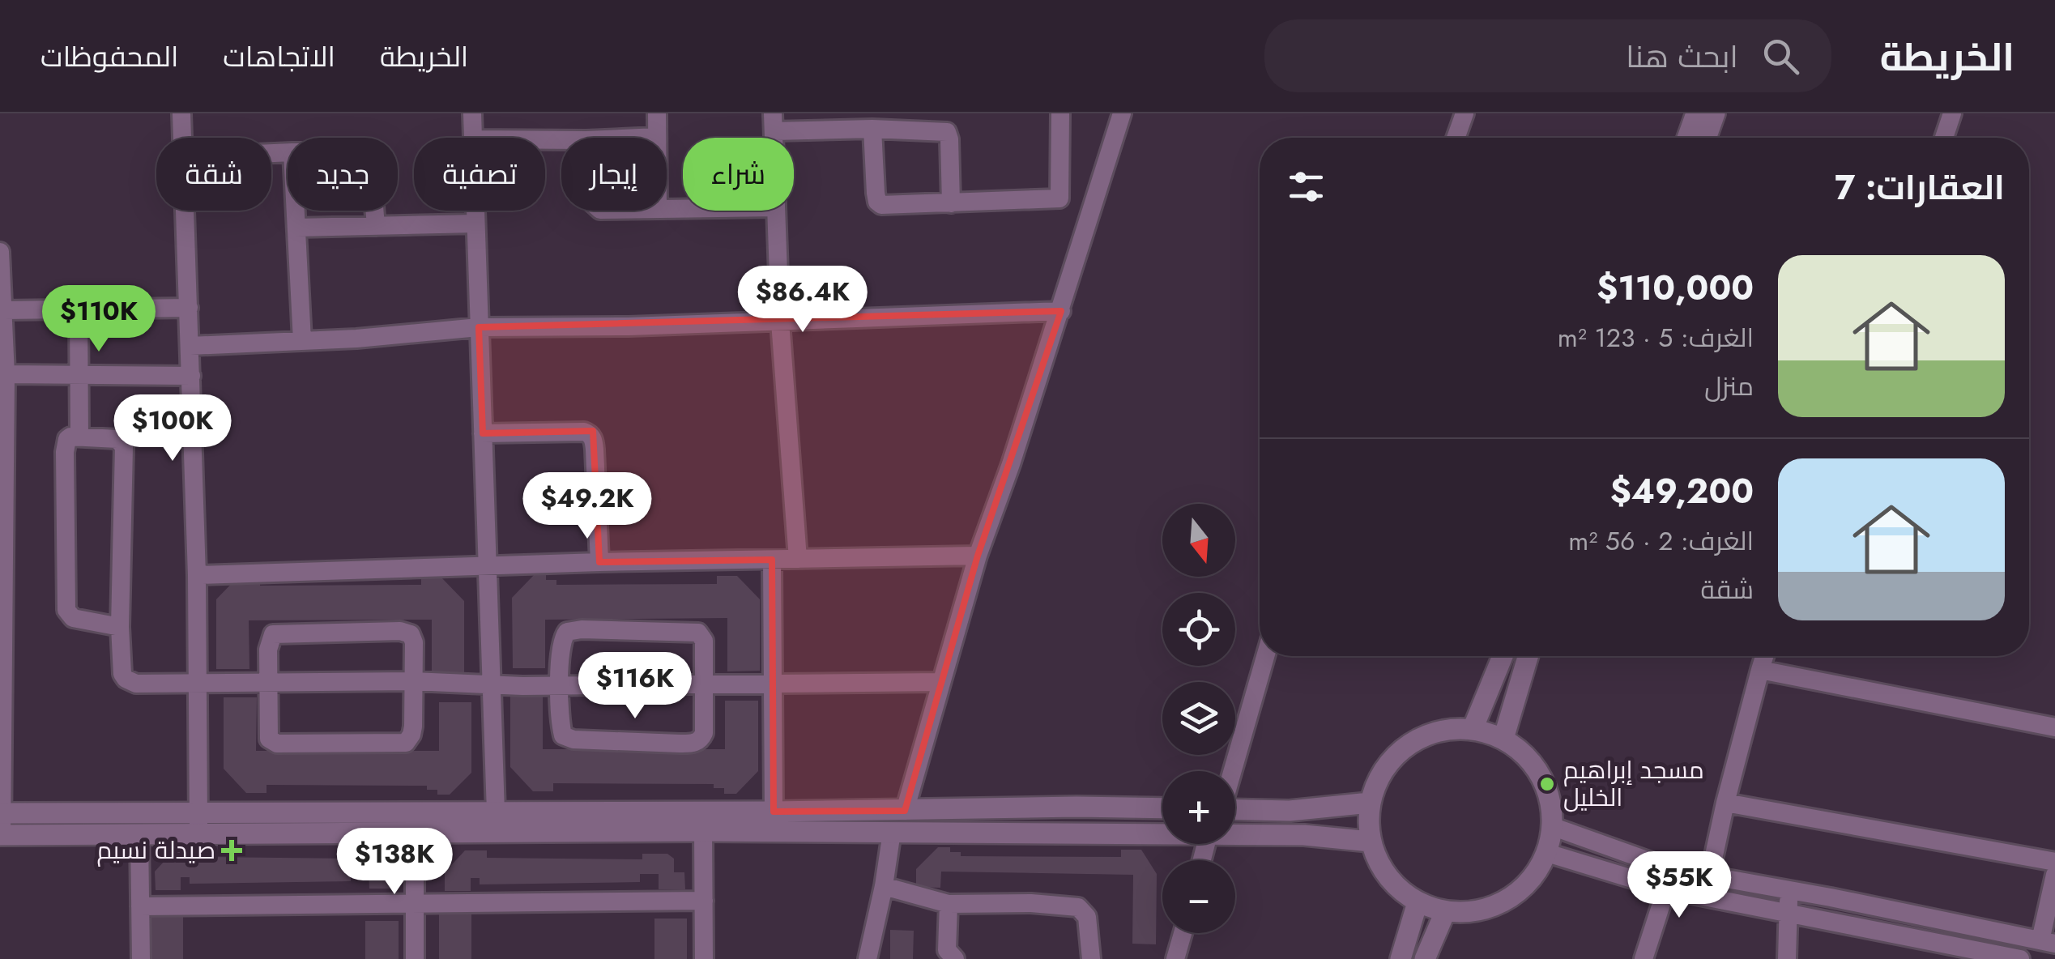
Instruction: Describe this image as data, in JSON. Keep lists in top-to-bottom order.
{
  "places": {
    "other": ["مسجد إبراهيم الخليل"],
    "health": ["صيدلة نسيم"]
  },
  "north": "bottom",
  "page": {
    "header": "الخريطة",
    "search": "ابحث هنا",
    "nav": ["الخريطة", "الاتجاهات", "المحفوظات"],
    "chip": [
      "شراء",
      "إيجار",
      "تصفية",
      "جديد",
      "شقة"
    ],
    "heading": "العقارات: 7",
    "list": [
      {
        "name": "$110,000",
        "note": "الغرف: 5 · 123 m² · منزل"
      },
      {
        "name": "$49,200",
        "note": "الغرف: 2 · 56 m² · شقة"
      }
    ],
    "price": [
      "$86.4K",
      "$110K",
      "$100K",
      "$49.2K",
      "$116K",
      "$138K",
      "$55K"
    ],
    "map_buttons": ["+", "−"]
  }
}
